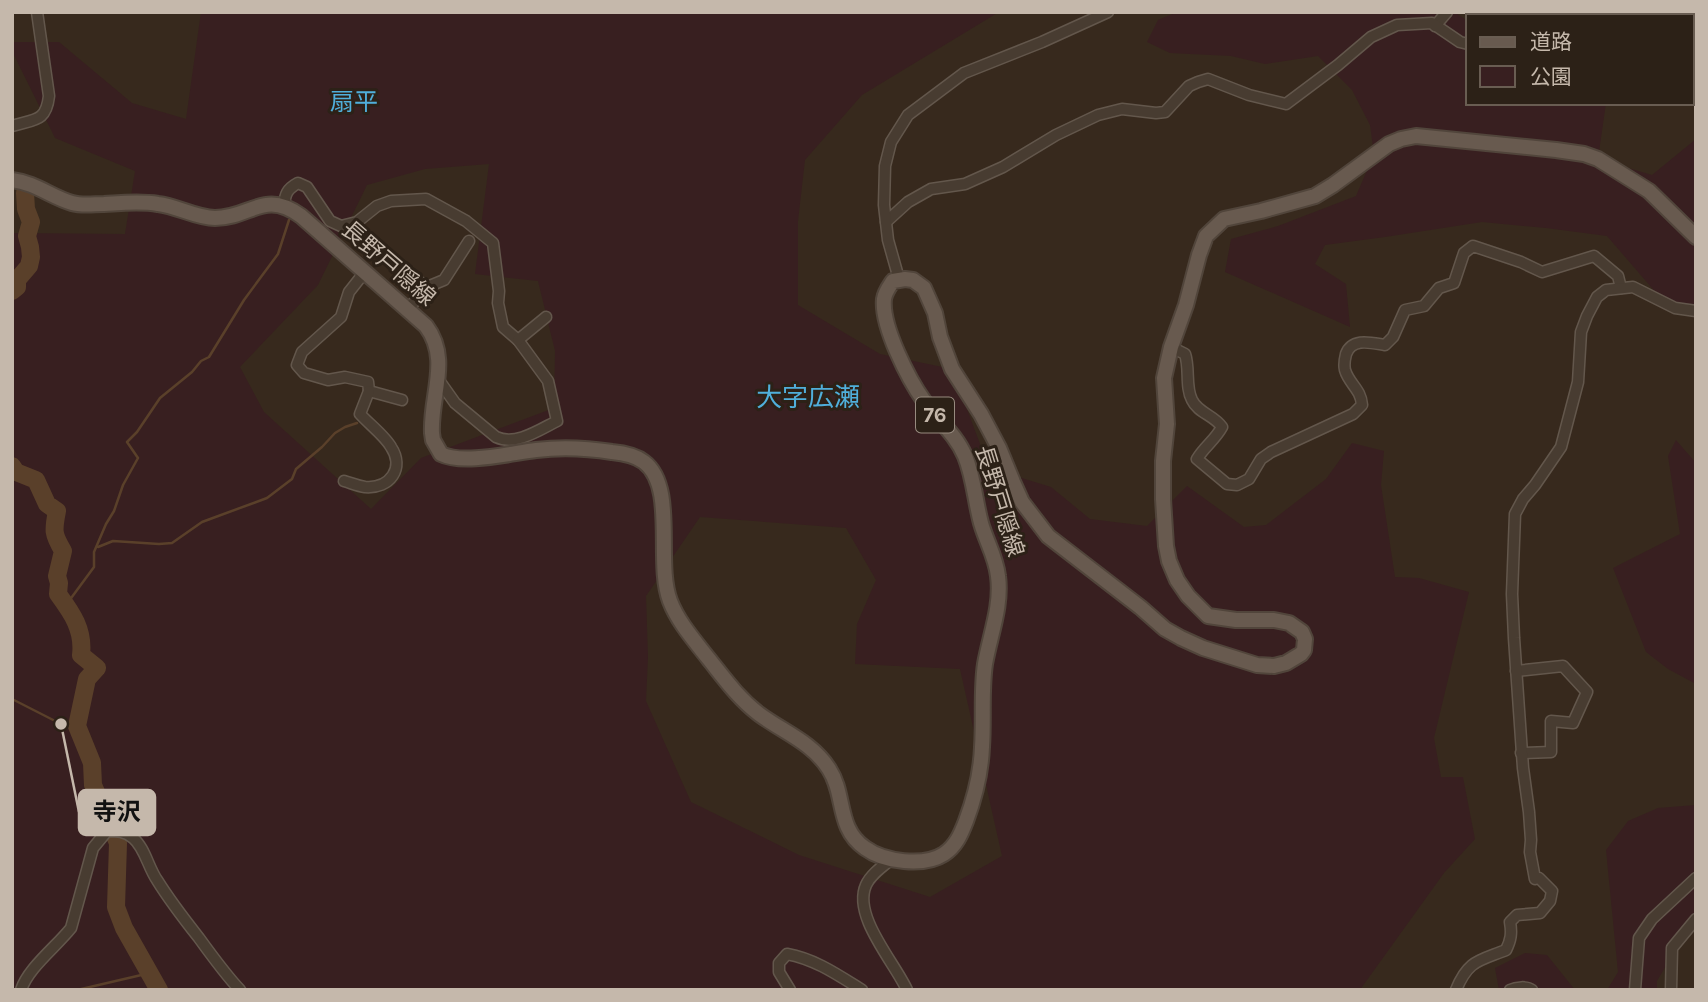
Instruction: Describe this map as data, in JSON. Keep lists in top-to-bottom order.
{
  "streets": {
    "main road": ["長野戸隠線", "76"]
  },
  "districts": ["扇平", "大字広瀬"],
  "places": ["寺沢"],
  "legend": ["道路", "公園"]
}
